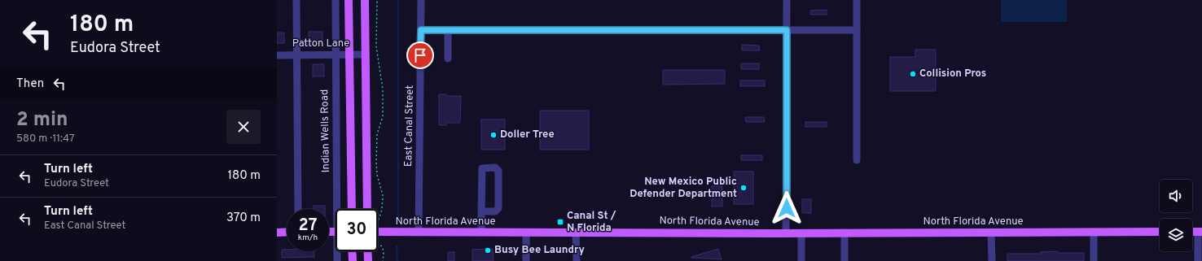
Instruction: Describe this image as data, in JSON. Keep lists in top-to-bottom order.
{
  "streets": {
    "main road": ["North Florida Avenue"],
    "street": ["Patton Lane", "East Canal Street", "Indian Wells Road"]
  },
  "crossings": [
    ["Patton Lane", "Indian Wells Road"],
    ["East Canal Street", "North Florida Avenue"]
  ],
  "places": {
    "other": [
      "Collision Pros",
      "Doller Tree",
      "New Mexico Public Defender Department",
      "Busy Bee Laundry"
    ],
    "transit": ["Canal St / N Florida"]
  },
  "page": {
    "turn": ["180 m", "Eudora Street"],
    "then": "Then",
    "heading": ["2 min", "580 m · 11:47"],
    "list": [
      {
        "name": "Turn left",
        "note": "Eudora Street",
        "value": "180 m"
      },
      {
        "name": "Turn left",
        "note": "East Canal Street",
        "value": "370 m"
      }
    ],
    "speed": "27 km/h",
    "limit": "30"
  }
}
